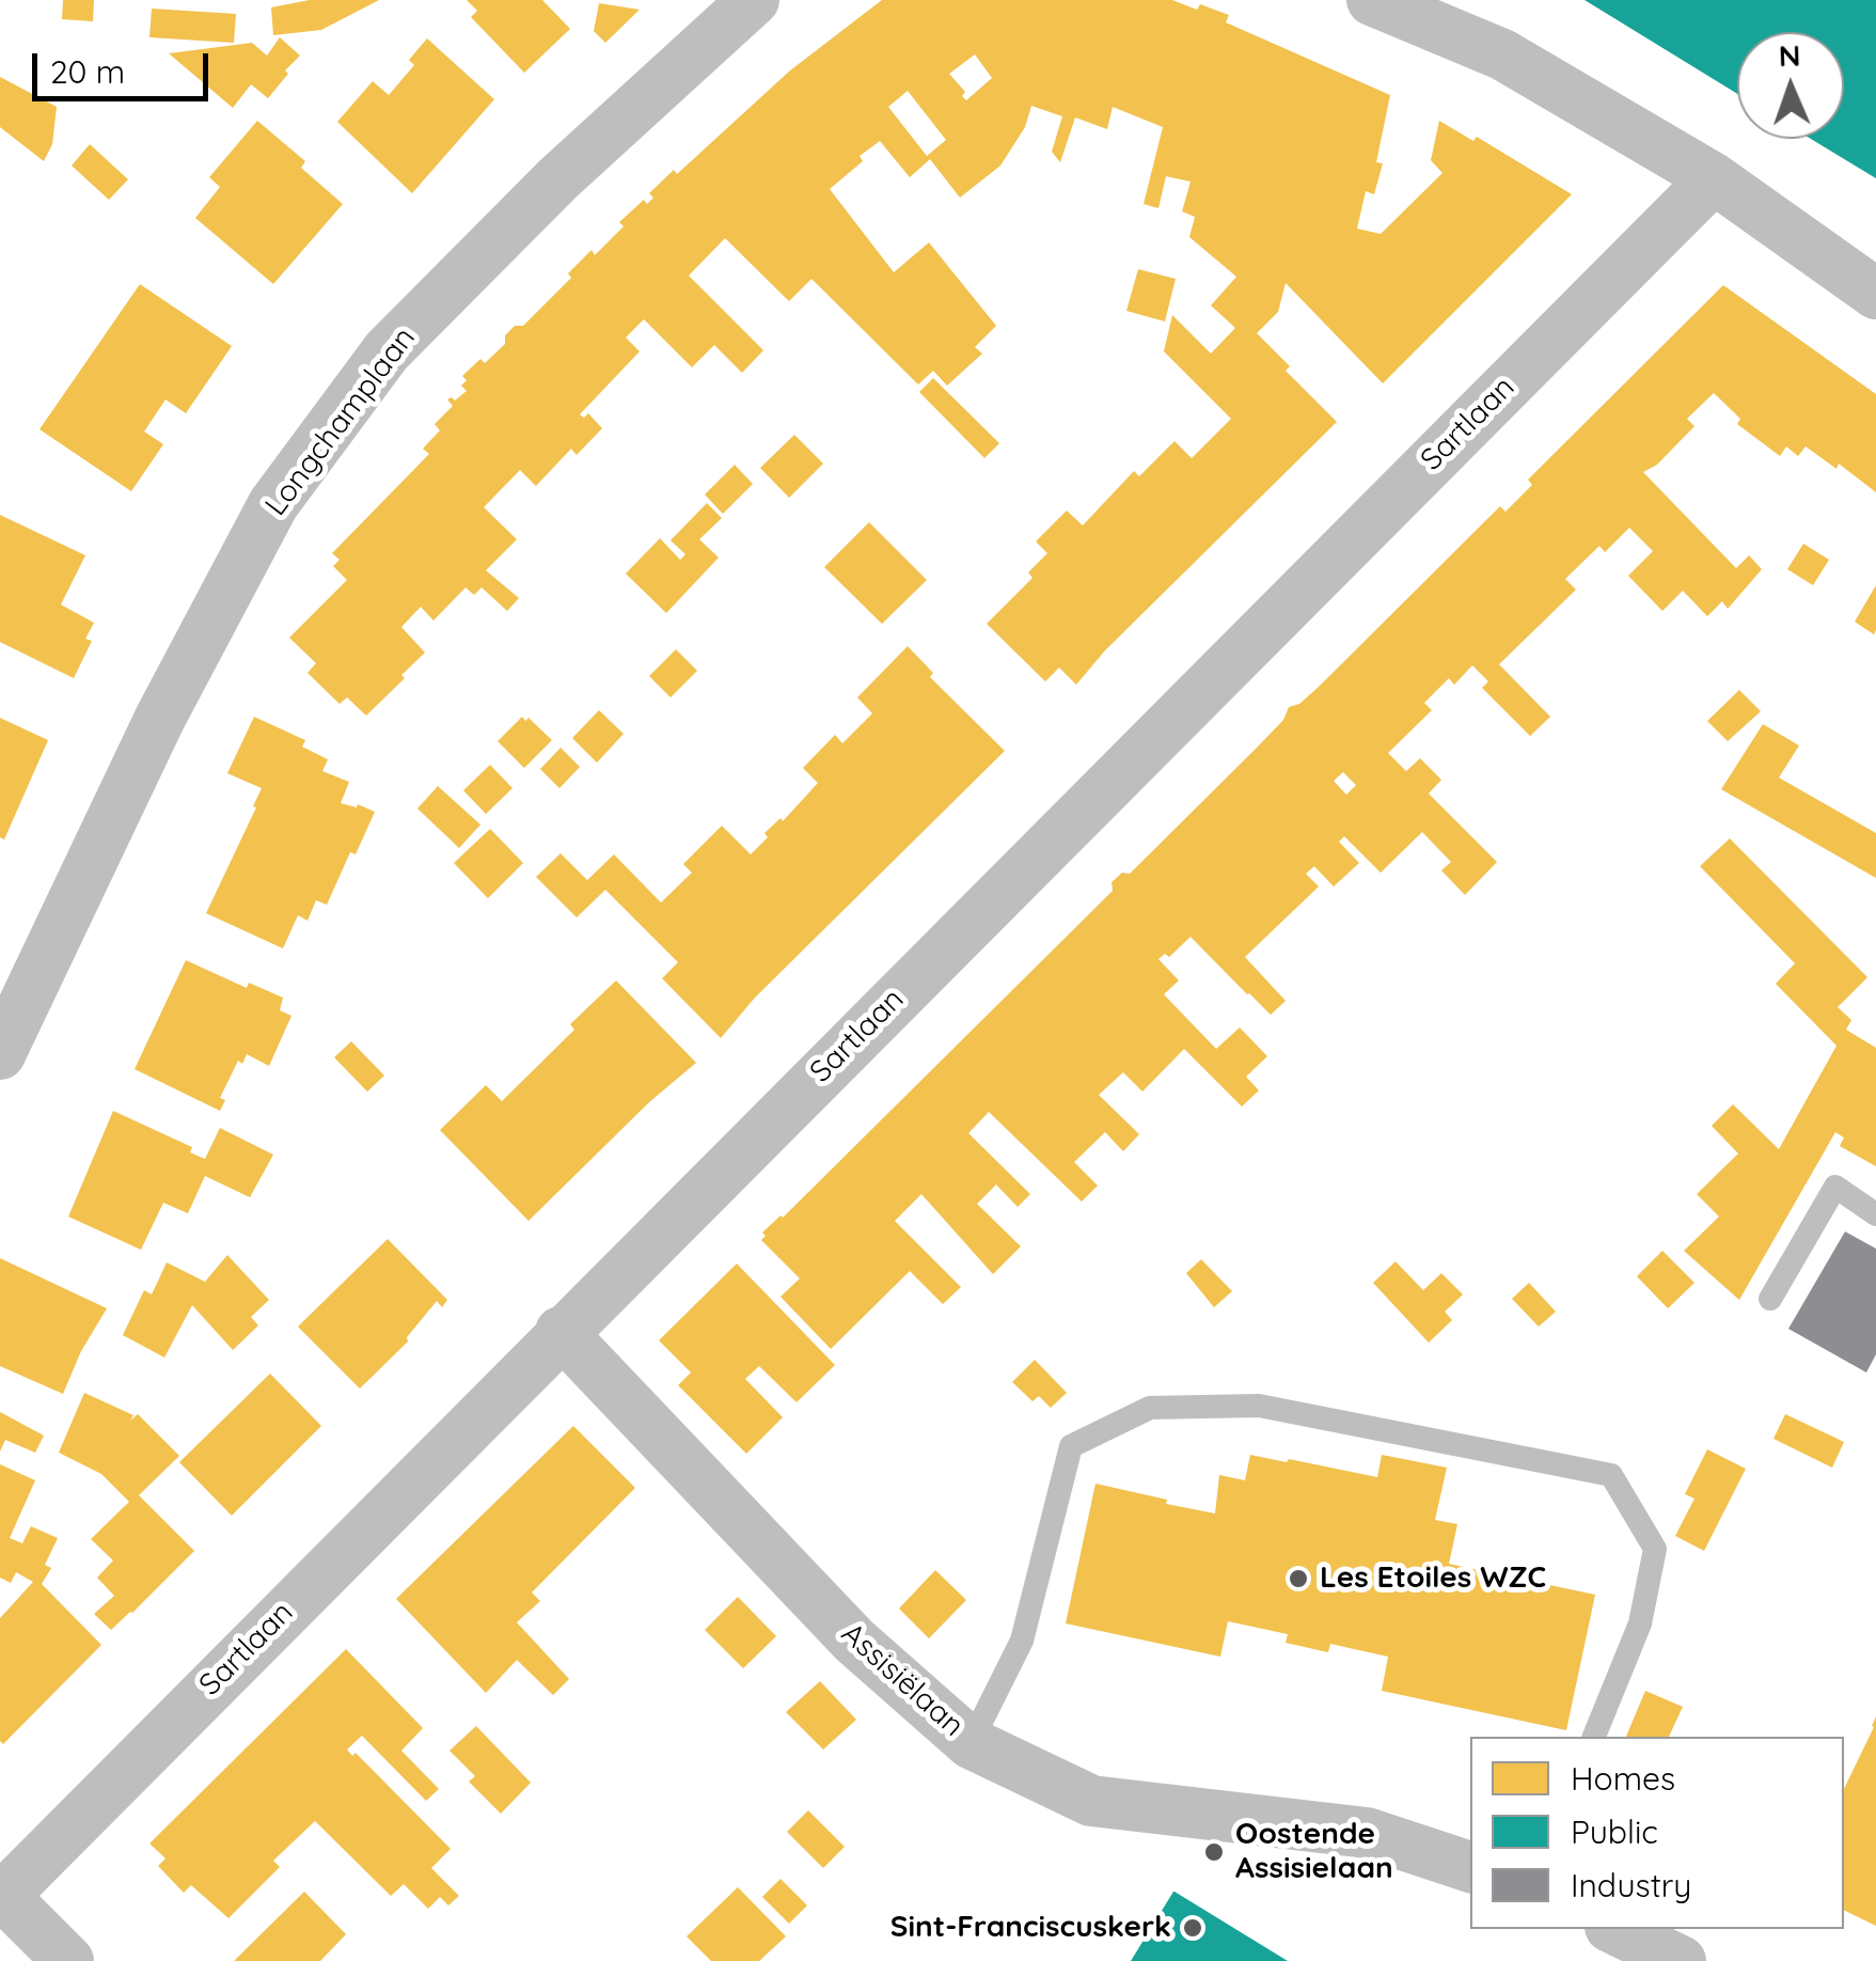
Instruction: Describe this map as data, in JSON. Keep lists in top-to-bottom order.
{
  "streets": {
    "street": ["Longchamplaan", "Sartlaan", "Assisiëlaan"]
  },
  "crossings": [
    ["Sartlaan", "Assisiëlaan"]
  ],
  "places": ["Les Etoiles WZC", "Oostende Assisielaan", "Sint-Franciscuskerk"],
  "legend": ["Homes", "Public", "Industry"],
  "scale_bar": "20 m",
  "north": "top"
}
